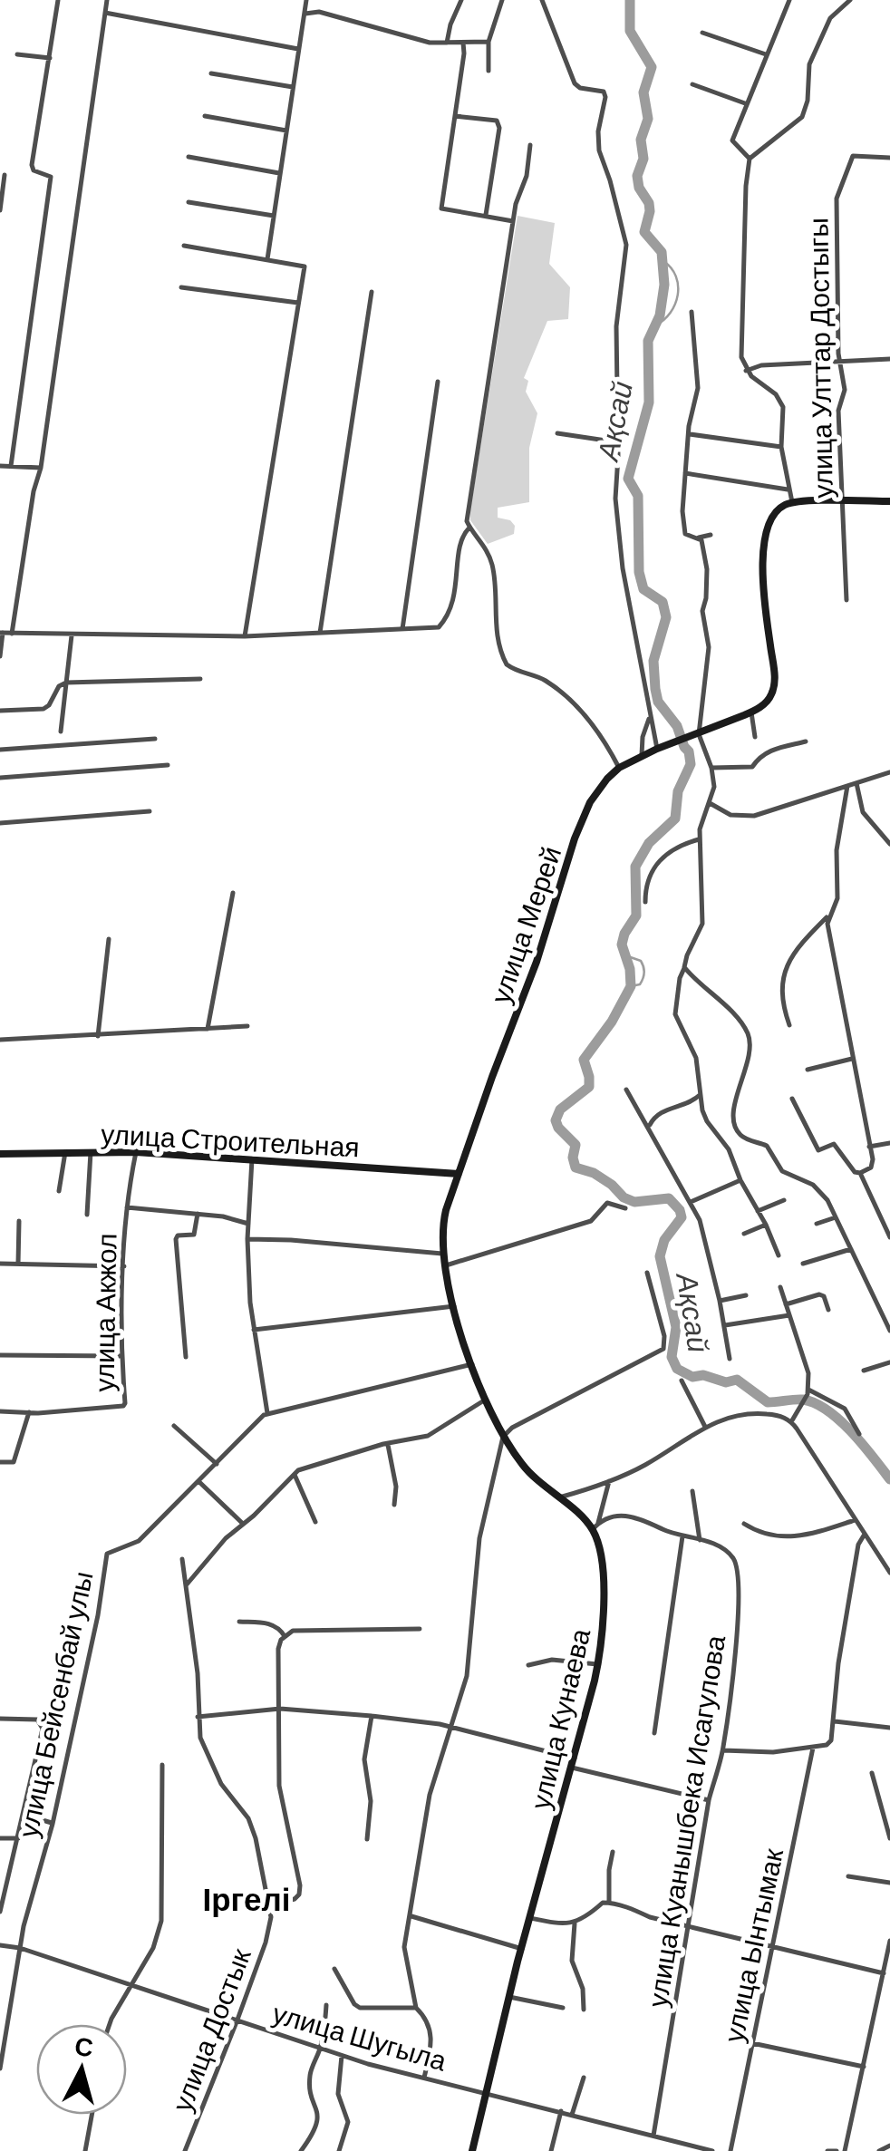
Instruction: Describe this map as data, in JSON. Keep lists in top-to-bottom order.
{
  "streets": {
    "main road": ["улица Мерей", "улица Строительная", "улица Кунаева"],
    "street": [
      "улица Улттар Достыгы",
      "улица Акжол",
      "улица Бейсенбай улы",
      "улица Куанышбека Исагулова",
      "улица Ынтымак",
      "улица Достык",
      "улица Шугыла"
    ]
  },
  "crossings": [
    ["улица Мерей", "улица Строительная"],
    ["улица Строительная", "улица Акжол"],
    ["улица Бейсенбай улы", "улица Шугыла"],
    ["улица Кунаева", "улица Куанышбека Исагулова"],
    ["улица Кунаева", "улица Шугыла"],
    ["улица Куанышбека Исагулова", "улица Шугыла"],
    ["улица Достык", "улица Шугыла"]
  ],
  "districts": ["Іргелі"],
  "water": ["Ақсай"],
  "north": "top"
}
